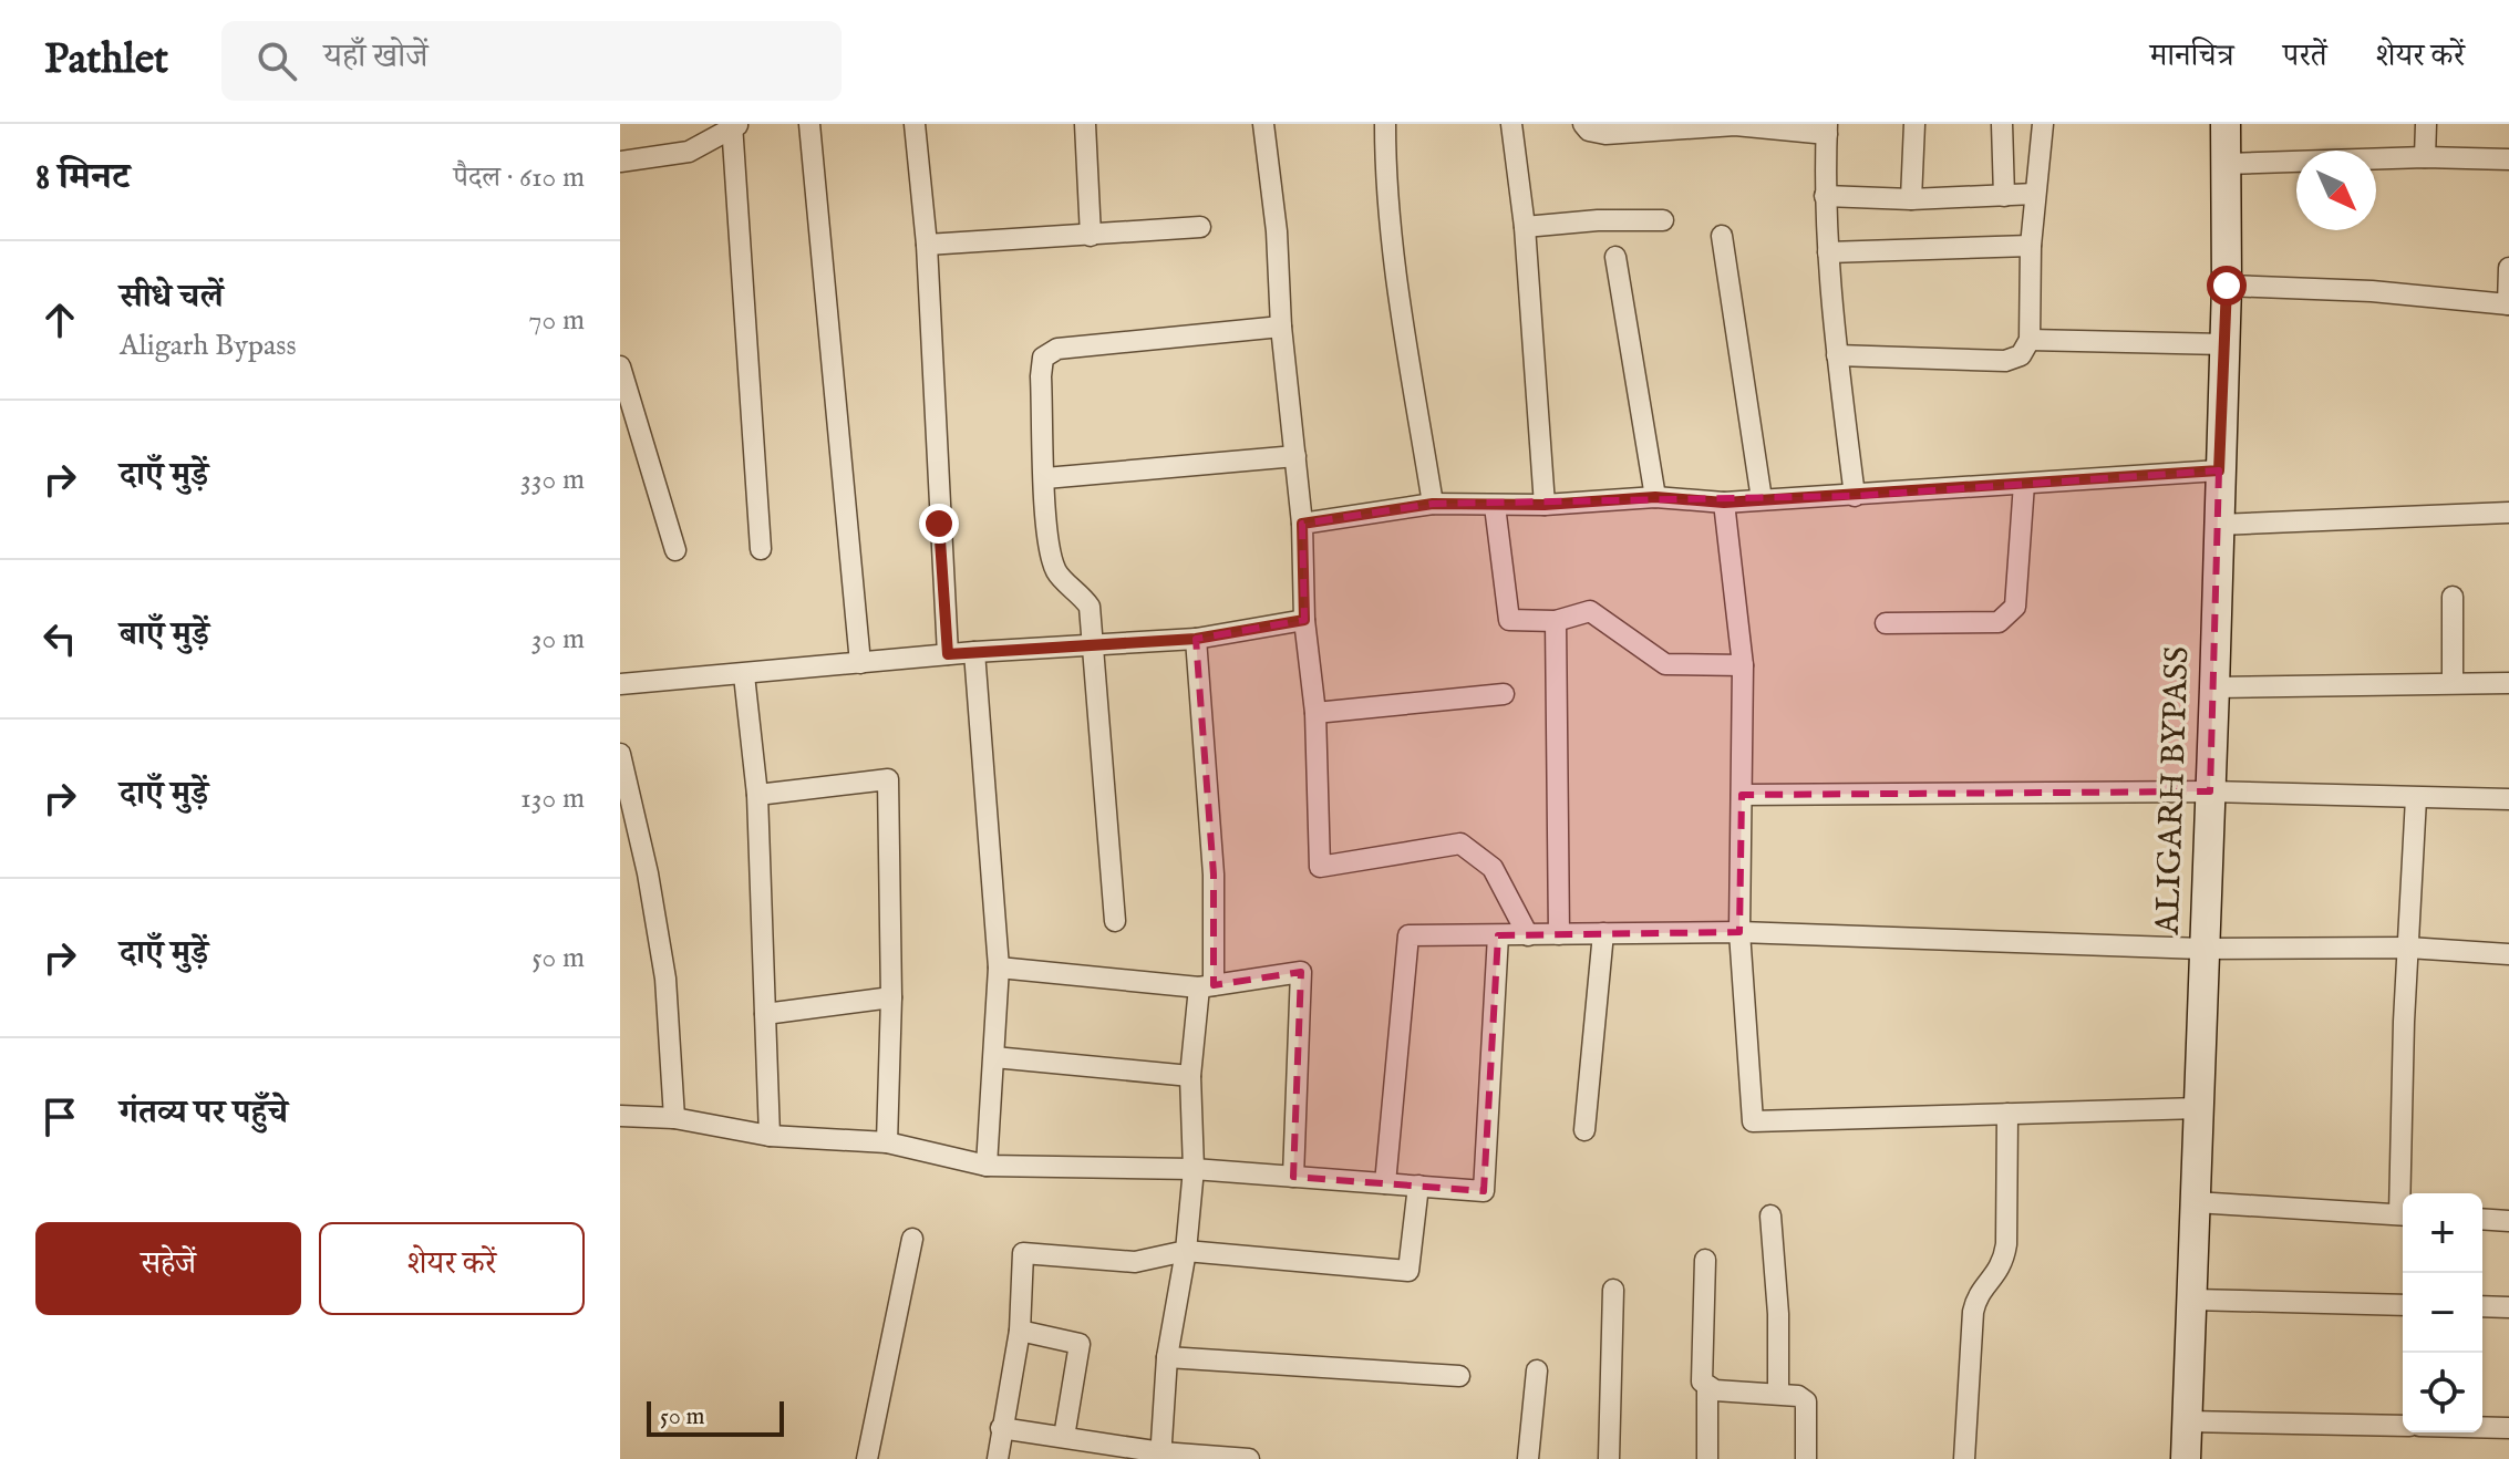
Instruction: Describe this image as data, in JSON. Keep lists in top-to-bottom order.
{
  "streets": {
    "main road": ["ALIGARH BYPASS"]
  },
  "scale_bar": "50 m",
  "north": "bottom right",
  "page": {
    "header": "Pathlet",
    "search": "यहाँ खोजें",
    "nav": ["मानचित्र", "परतें", "शेयर करें"],
    "heading": ["8 मिनट", "पैदल · 610 m"],
    "list": [
      ["सीधे चलें", "Aligarh Bypass", "70 m"],
      ["दाएँ मुड़ें", "330 m"],
      ["बाएँ मुड़ें", "30 m"],
      ["दाएँ मुड़ें", "130 m"],
      ["दाएँ मुड़ें", "50 m"],
      "गंतव्य पर पहुँचे"
    ],
    "map_buttons": ["+", "−"],
    "buttons": ["सहेजें", "शेयर करें"],
    "scale": "50 m"
  }
}
